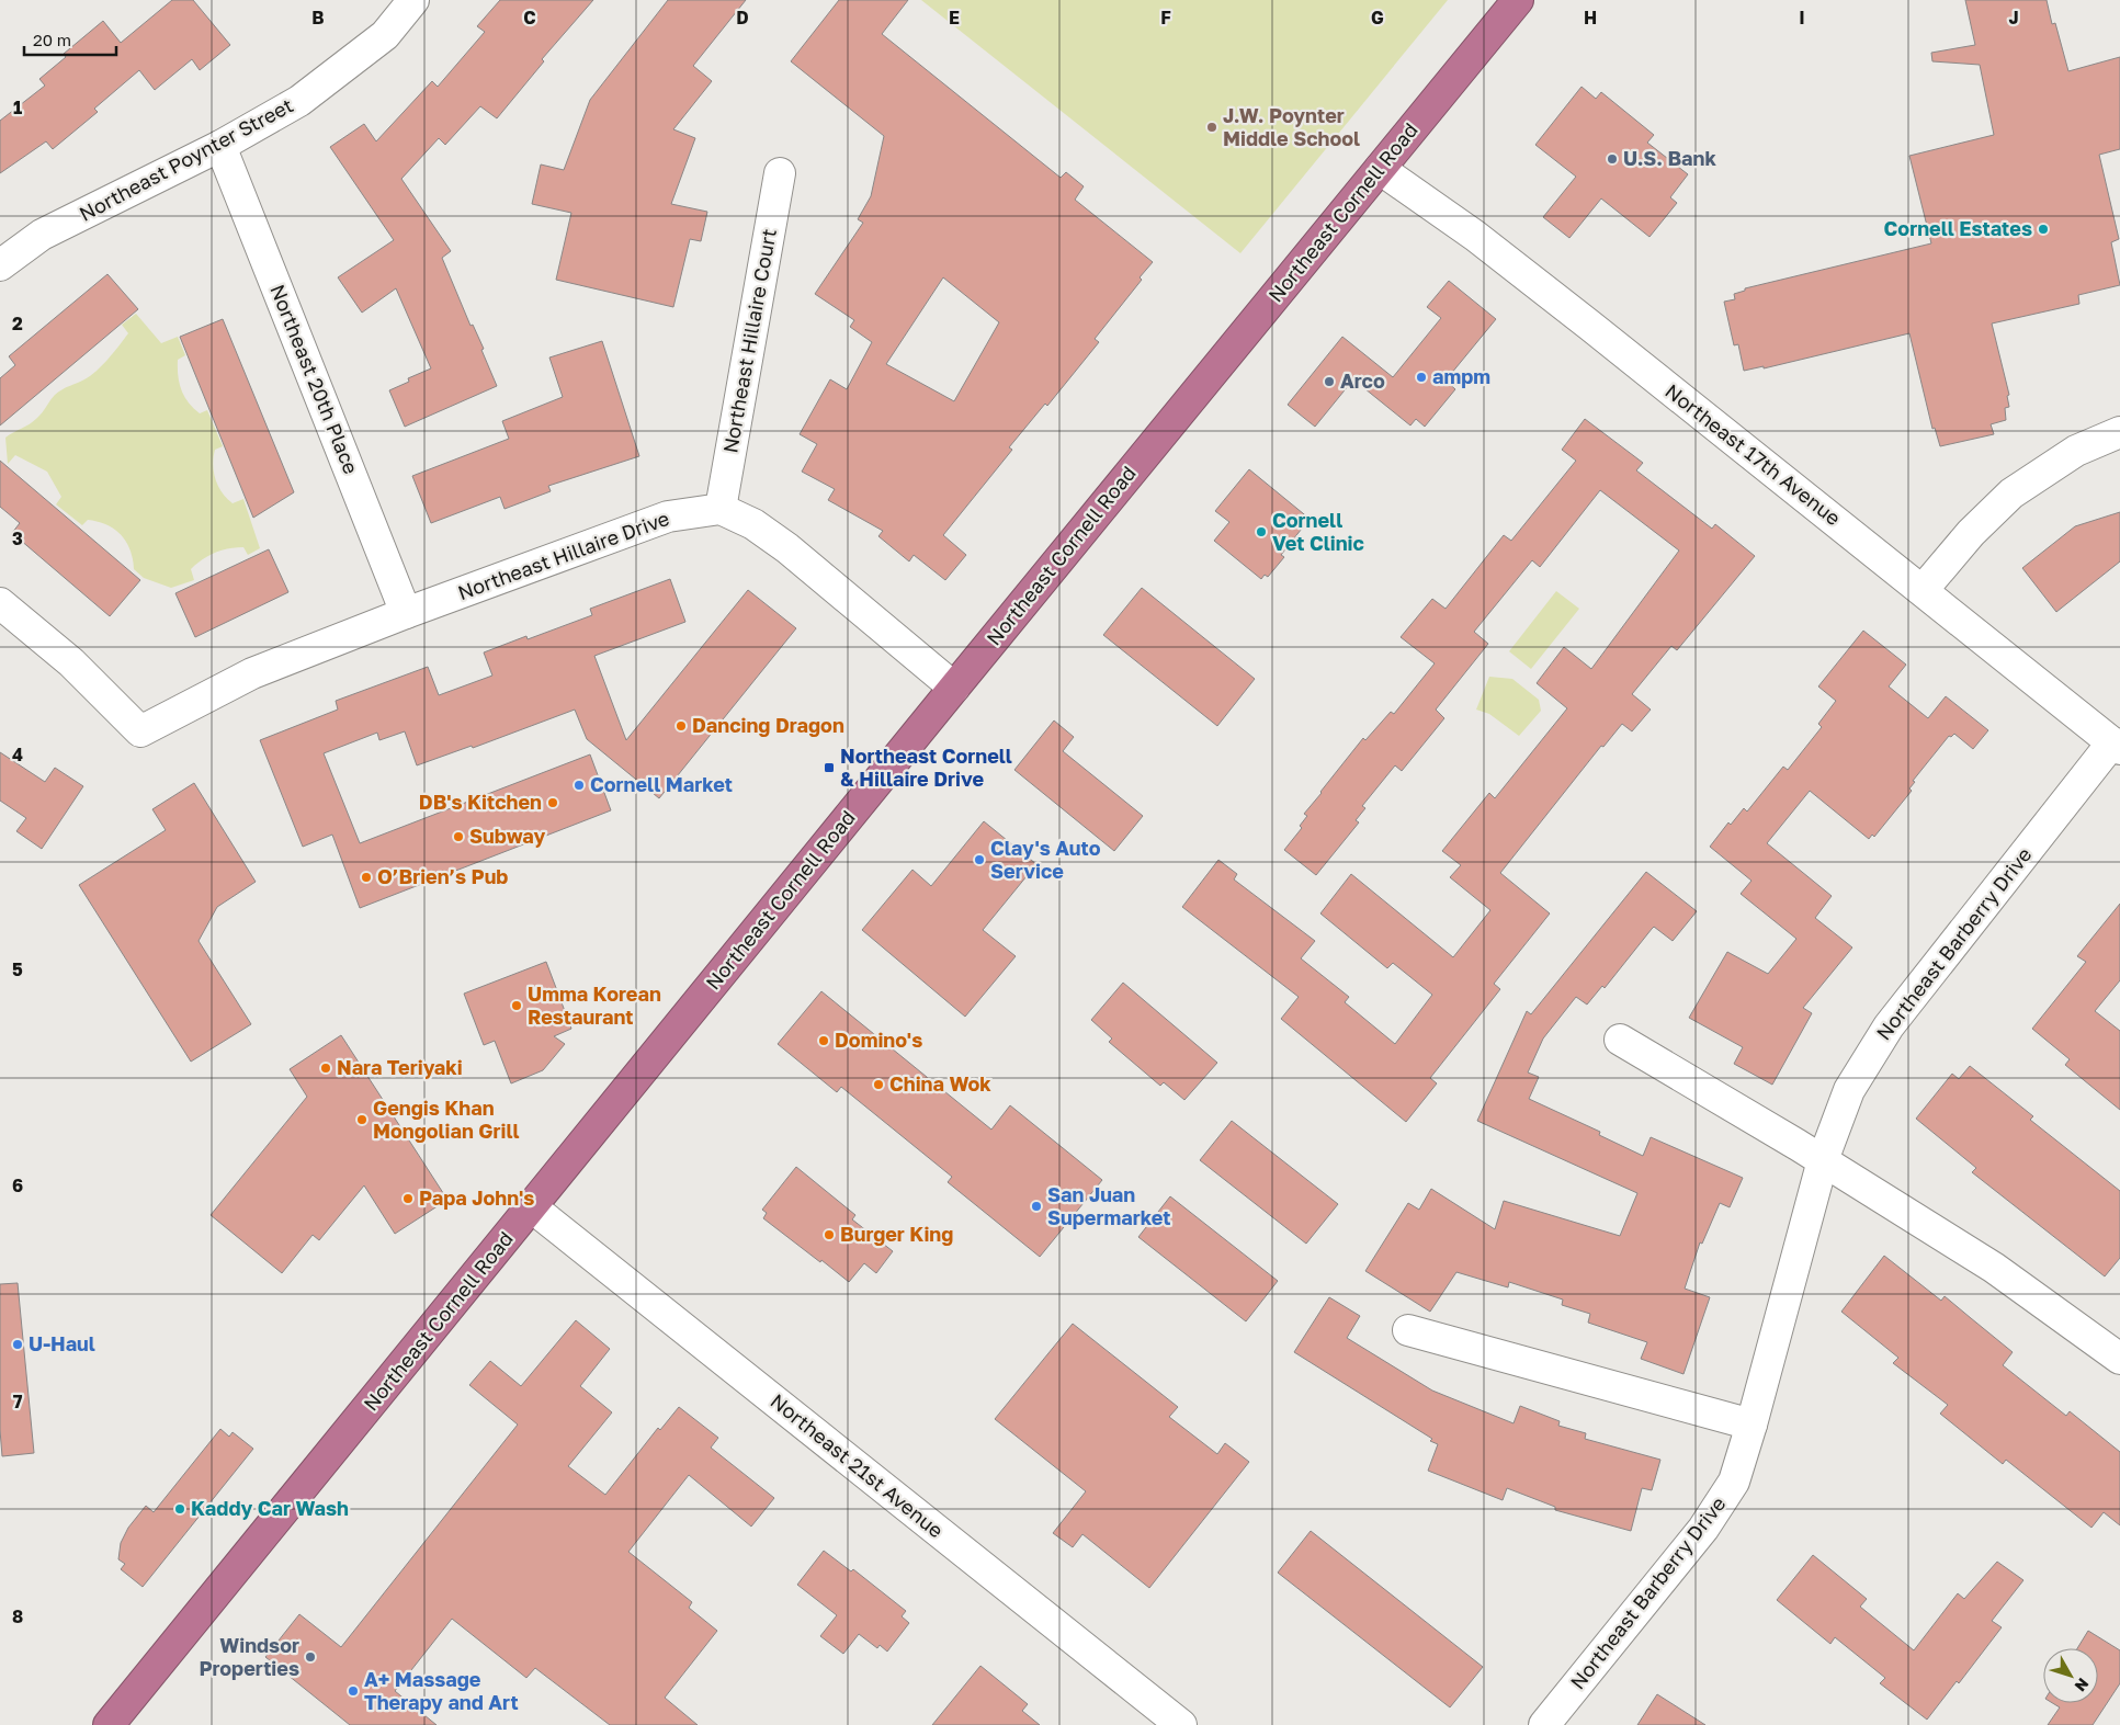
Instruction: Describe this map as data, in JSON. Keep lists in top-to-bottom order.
{
  "streets": {
    "highway": ["Northeast Cornell Road"],
    "street": [
      "Northeast Poynter Street",
      "Northeast Hillaire Court",
      "Northeast 20th Place",
      "Northeast 17th Avenue",
      "Northeast Hillaire Drive",
      "Northeast Barberry Drive",
      "Northeast 21st Avenue"
    ]
  },
  "crossings": [
    ["Northeast Poynter Street", "Northeast 20th Place"],
    ["Northeast Cornell Road", "Northeast 17th Avenue"],
    ["Northeast Cornell Road", "Northeast 21st Avenue"],
    ["Northeast Hillaire Court", "Northeast Hillaire Drive"],
    ["Northeast 20th Place", "Northeast Hillaire Drive"],
    ["Northeast 17th Avenue", "Northeast Barberry Drive"]
  ],
  "places": {
    "other": [
      "J.W. Poynter Middle School",
      "U.S. Bank",
      "Cornell Estates",
      "ampm",
      "Arco",
      "Cornell Vet Clinic",
      "Dancing Dragon",
      "Cornell Market",
      "DB's Kitchen",
      "Subway",
      "Clay's Auto Service",
      "O’Brien’s Pub",
      "Umma Korean Restaurant",
      "Domino's",
      "Nara Teriyaki",
      "China Wok",
      "Gengis Khan Mongolian Grill",
      "Papa John's",
      "San Juan Supermarket",
      "Burger King",
      "U-Haul",
      "Kaddy Car Wash",
      "Windsor Properties",
      "A+ Massage Therapy and Art"
    ],
    "transit": ["Northeast Cornell & Hillaire Drive"]
  },
  "scale_bar": "20 m",
  "north": "bottom right",
  "grid": {
    "columns": [
      "B",
      "C",
      "D",
      "E",
      "F",
      "G",
      "H",
      "I",
      "J"
    ],
    "rows": [
      "1",
      "2",
      "3",
      "4",
      "5",
      "6",
      "7",
      "8"
    ]
  }
}
